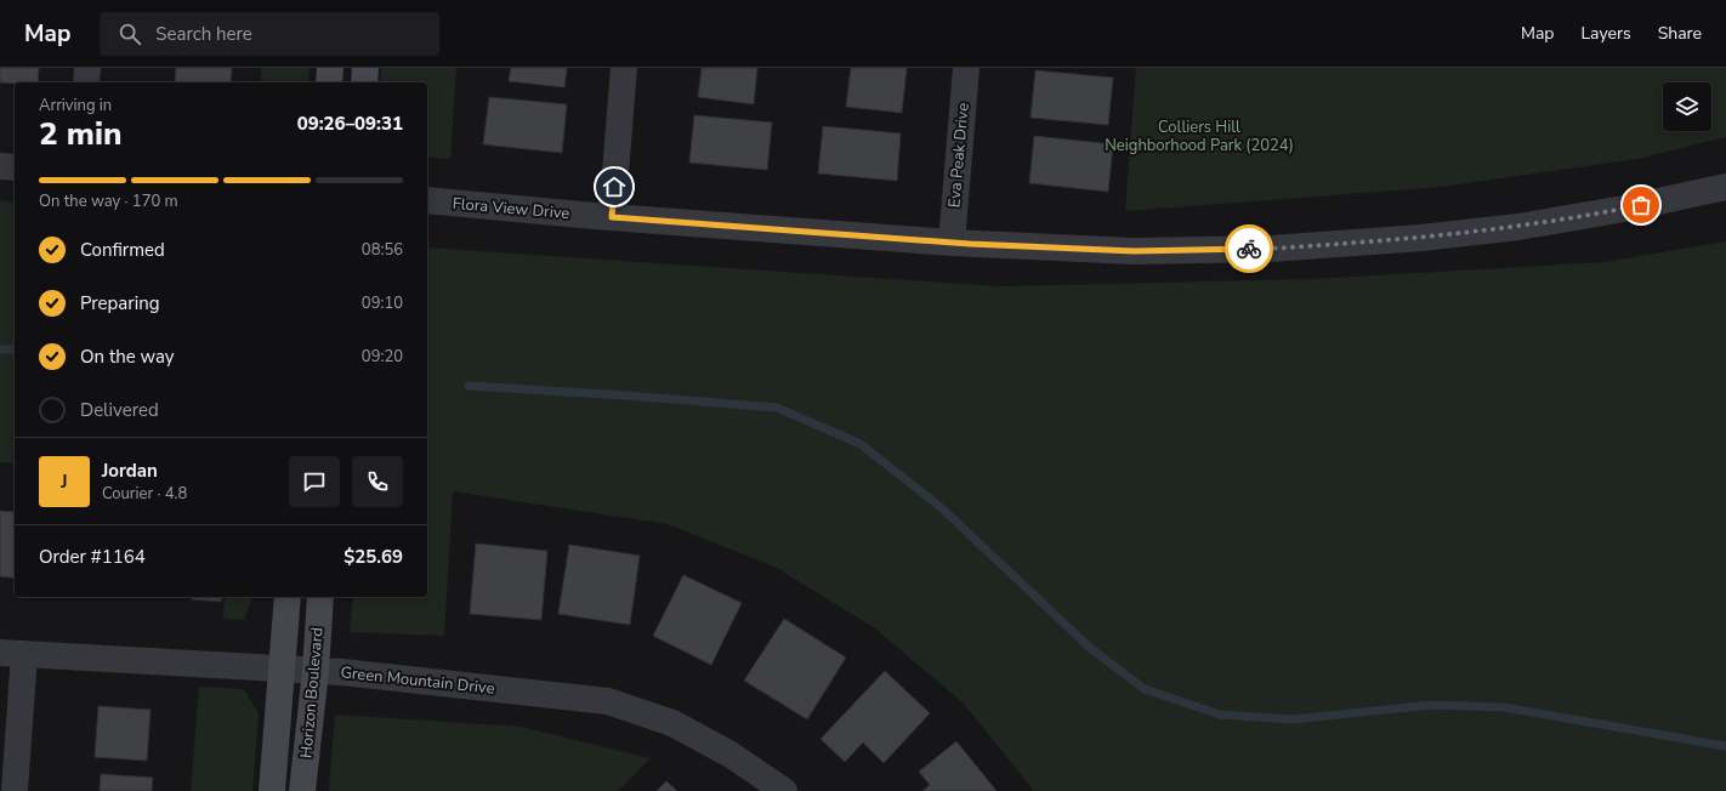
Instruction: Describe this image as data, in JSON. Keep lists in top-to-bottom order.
{
  "streets": {
    "street": [
      "Eva Peak Drive",
      "Flora View Drive",
      "Green Mountain Drive",
      "Horizon Boulevard"
    ]
  },
  "crossings": [
    ["Eva Peak Drive", "Flora View Drive"],
    ["Green Mountain Drive", "Horizon Boulevard"]
  ],
  "parks": ["Colliers Hill Neighborhood Park (2024)"],
  "page": {
    "header": "Map",
    "search": "Search here",
    "nav": ["Map", "Layers", "Share"],
    "heading": ["2 min", "Arriving in", "09:26–09:31"],
    "panel": [
      "Jordan",
      "Courier · 4.8",
      "Order #1164",
      "$25.69"
    ],
    "bar": "On the way · 170 m",
    "list": [
      ["Confirmed", "08:56"],
      ["Preparing", "09:10"],
      ["On the way", "09:20"],
      "Delivered"
    ],
    "round": "J"
  }
}
